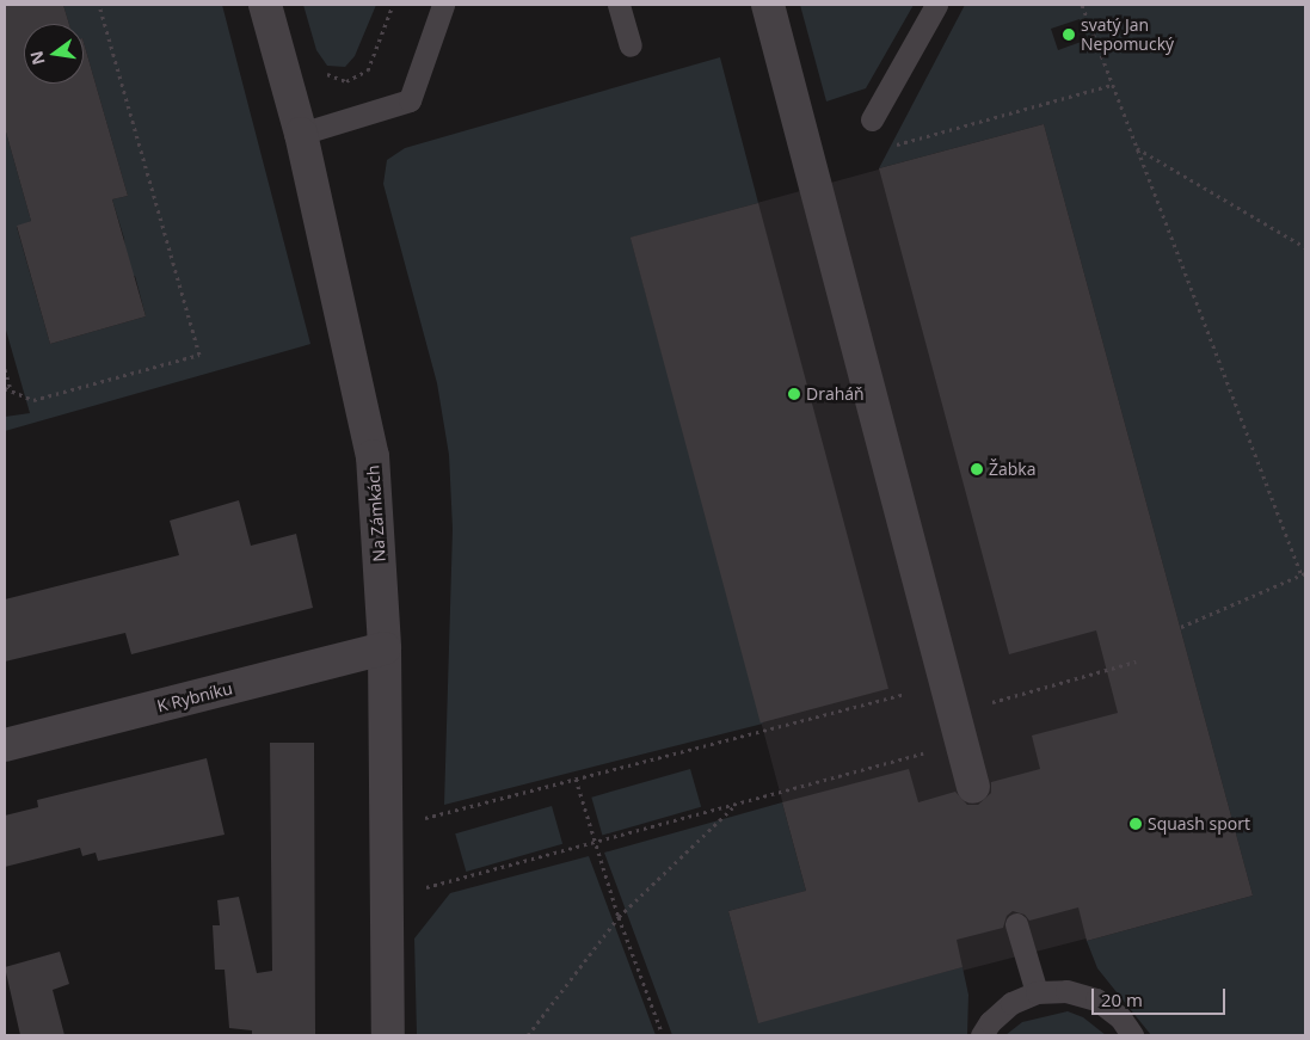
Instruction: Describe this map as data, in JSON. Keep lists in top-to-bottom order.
{
  "streets": {
    "street": ["Na Zámkách", "K Rybníku"]
  },
  "crossings": [
    ["Na Zámkách", "K Rybníku"]
  ],
  "places": [
    "svatý Jan Nepomucký",
    "Draháň",
    "Žabka",
    "Squash sport"
  ],
  "scale_bar": "20 m",
  "north": "left"
}
